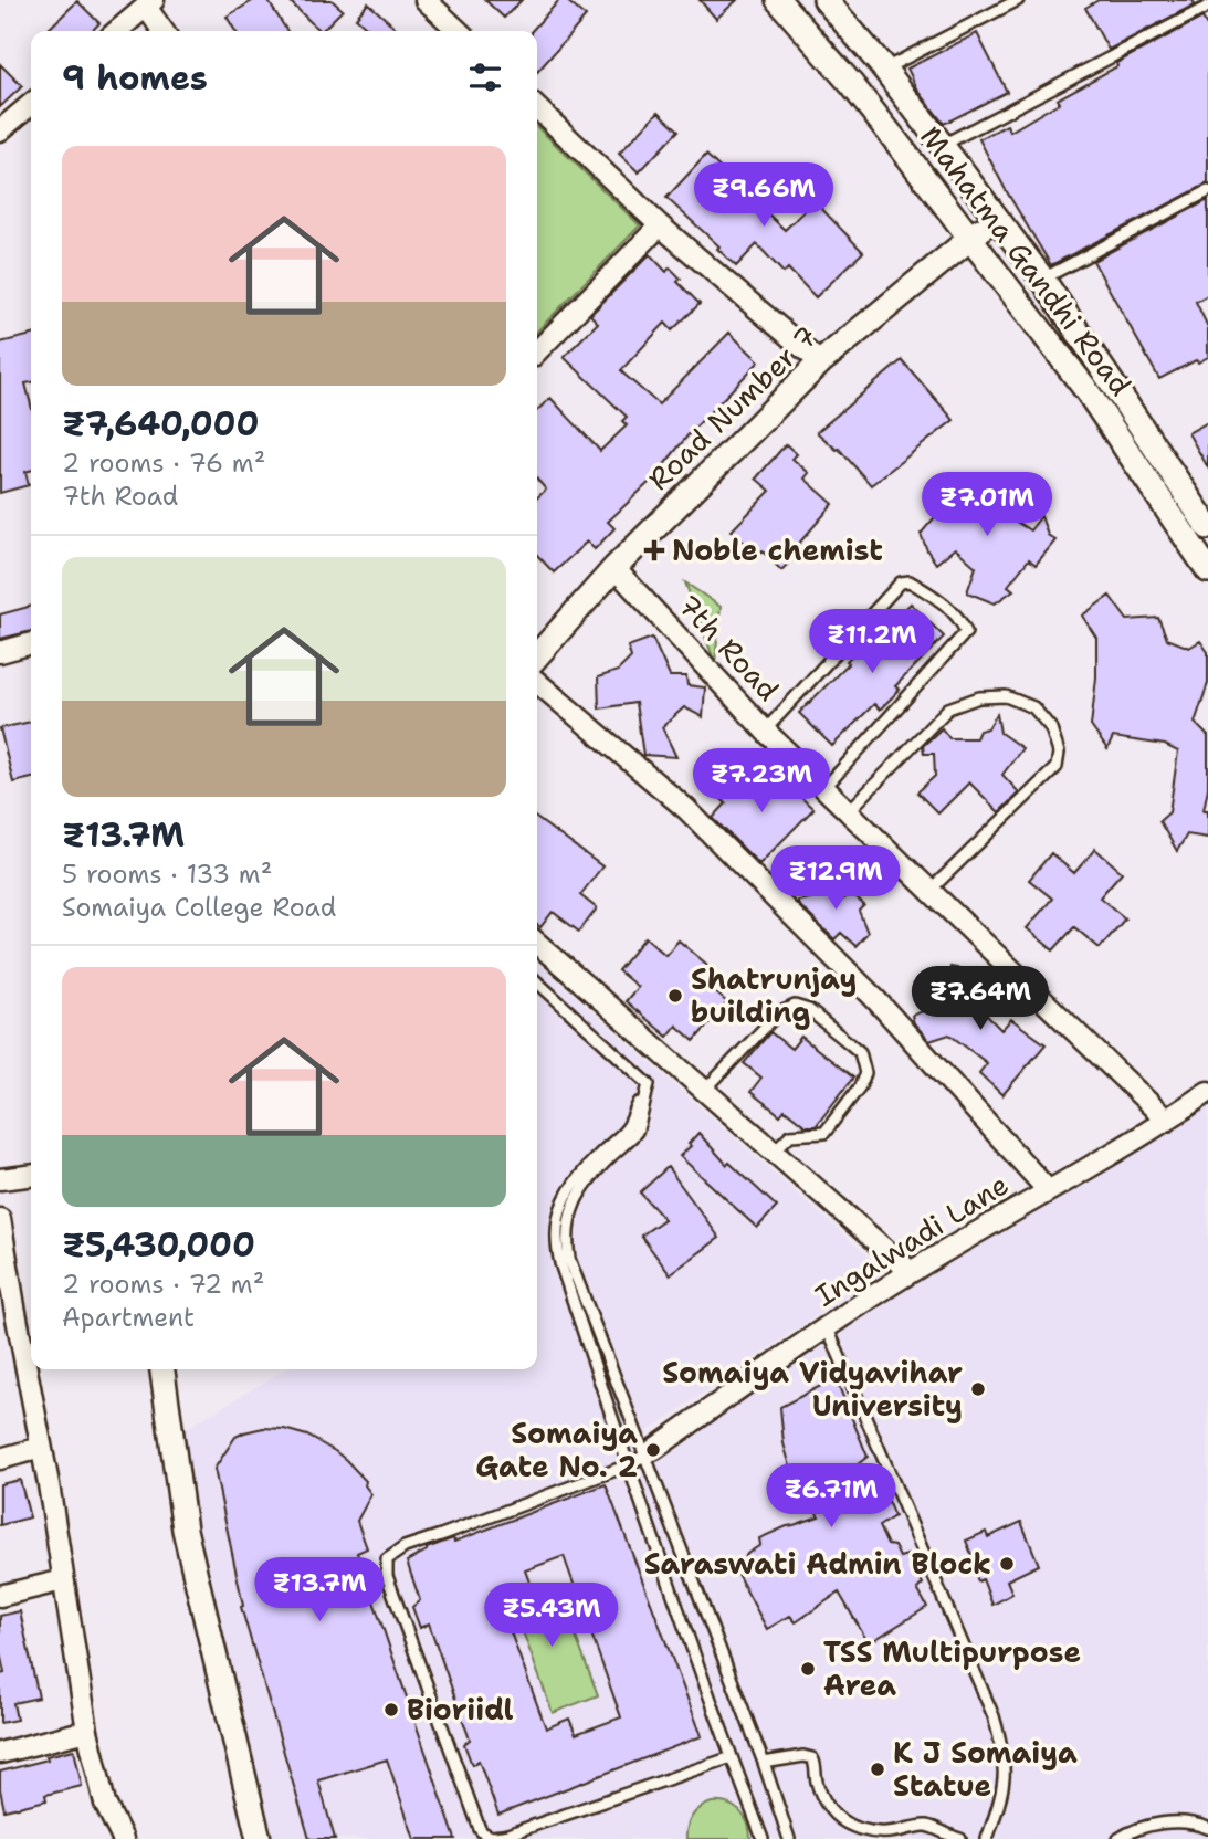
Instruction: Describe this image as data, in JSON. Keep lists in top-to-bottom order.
{
  "streets": {
    "street": [
      "Mahatma Gandhi Road",
      "Road Number 7",
      "7th Road",
      "Ingalwadi Lane"
    ]
  },
  "crossings": [
    ["Mahatma Gandhi Road", "Road Number 7"],
    ["Road Number 7", "7th Road"],
    ["7th Road", "Ingalwadi Lane"]
  ],
  "places": {
    "health": ["Noble chemist"],
    "other": [
      "Shatrunjay building",
      "Somaiya Vidyavihar University",
      "Somaiya Gate No. 2",
      "Saraswati Admin Block",
      "TSS Multipurpose Area",
      "Bioriidl",
      "K J Somaiya Statue"
    ]
  },
  "page": {
    "heading": "9 homes",
    "list": [
      {
        "name": "₹7,640,000",
        "note": "2 rooms · 76 m² · 7th Road"
      },
      {
        "name": "₹13.7M",
        "note": "5 rooms · 133 m² · Somaiya College Road"
      },
      {
        "name": "₹5,430,000",
        "note": "2 rooms · 72 m² · Apartment"
      }
    ],
    "price": [
      "₹9.66M",
      "₹7.01M",
      "₹11.2M",
      "₹7.23M",
      "₹12.9M",
      "₹7.64M",
      "₹6.71M",
      "₹13.7M",
      "₹5.43M"
    ]
  }
}
